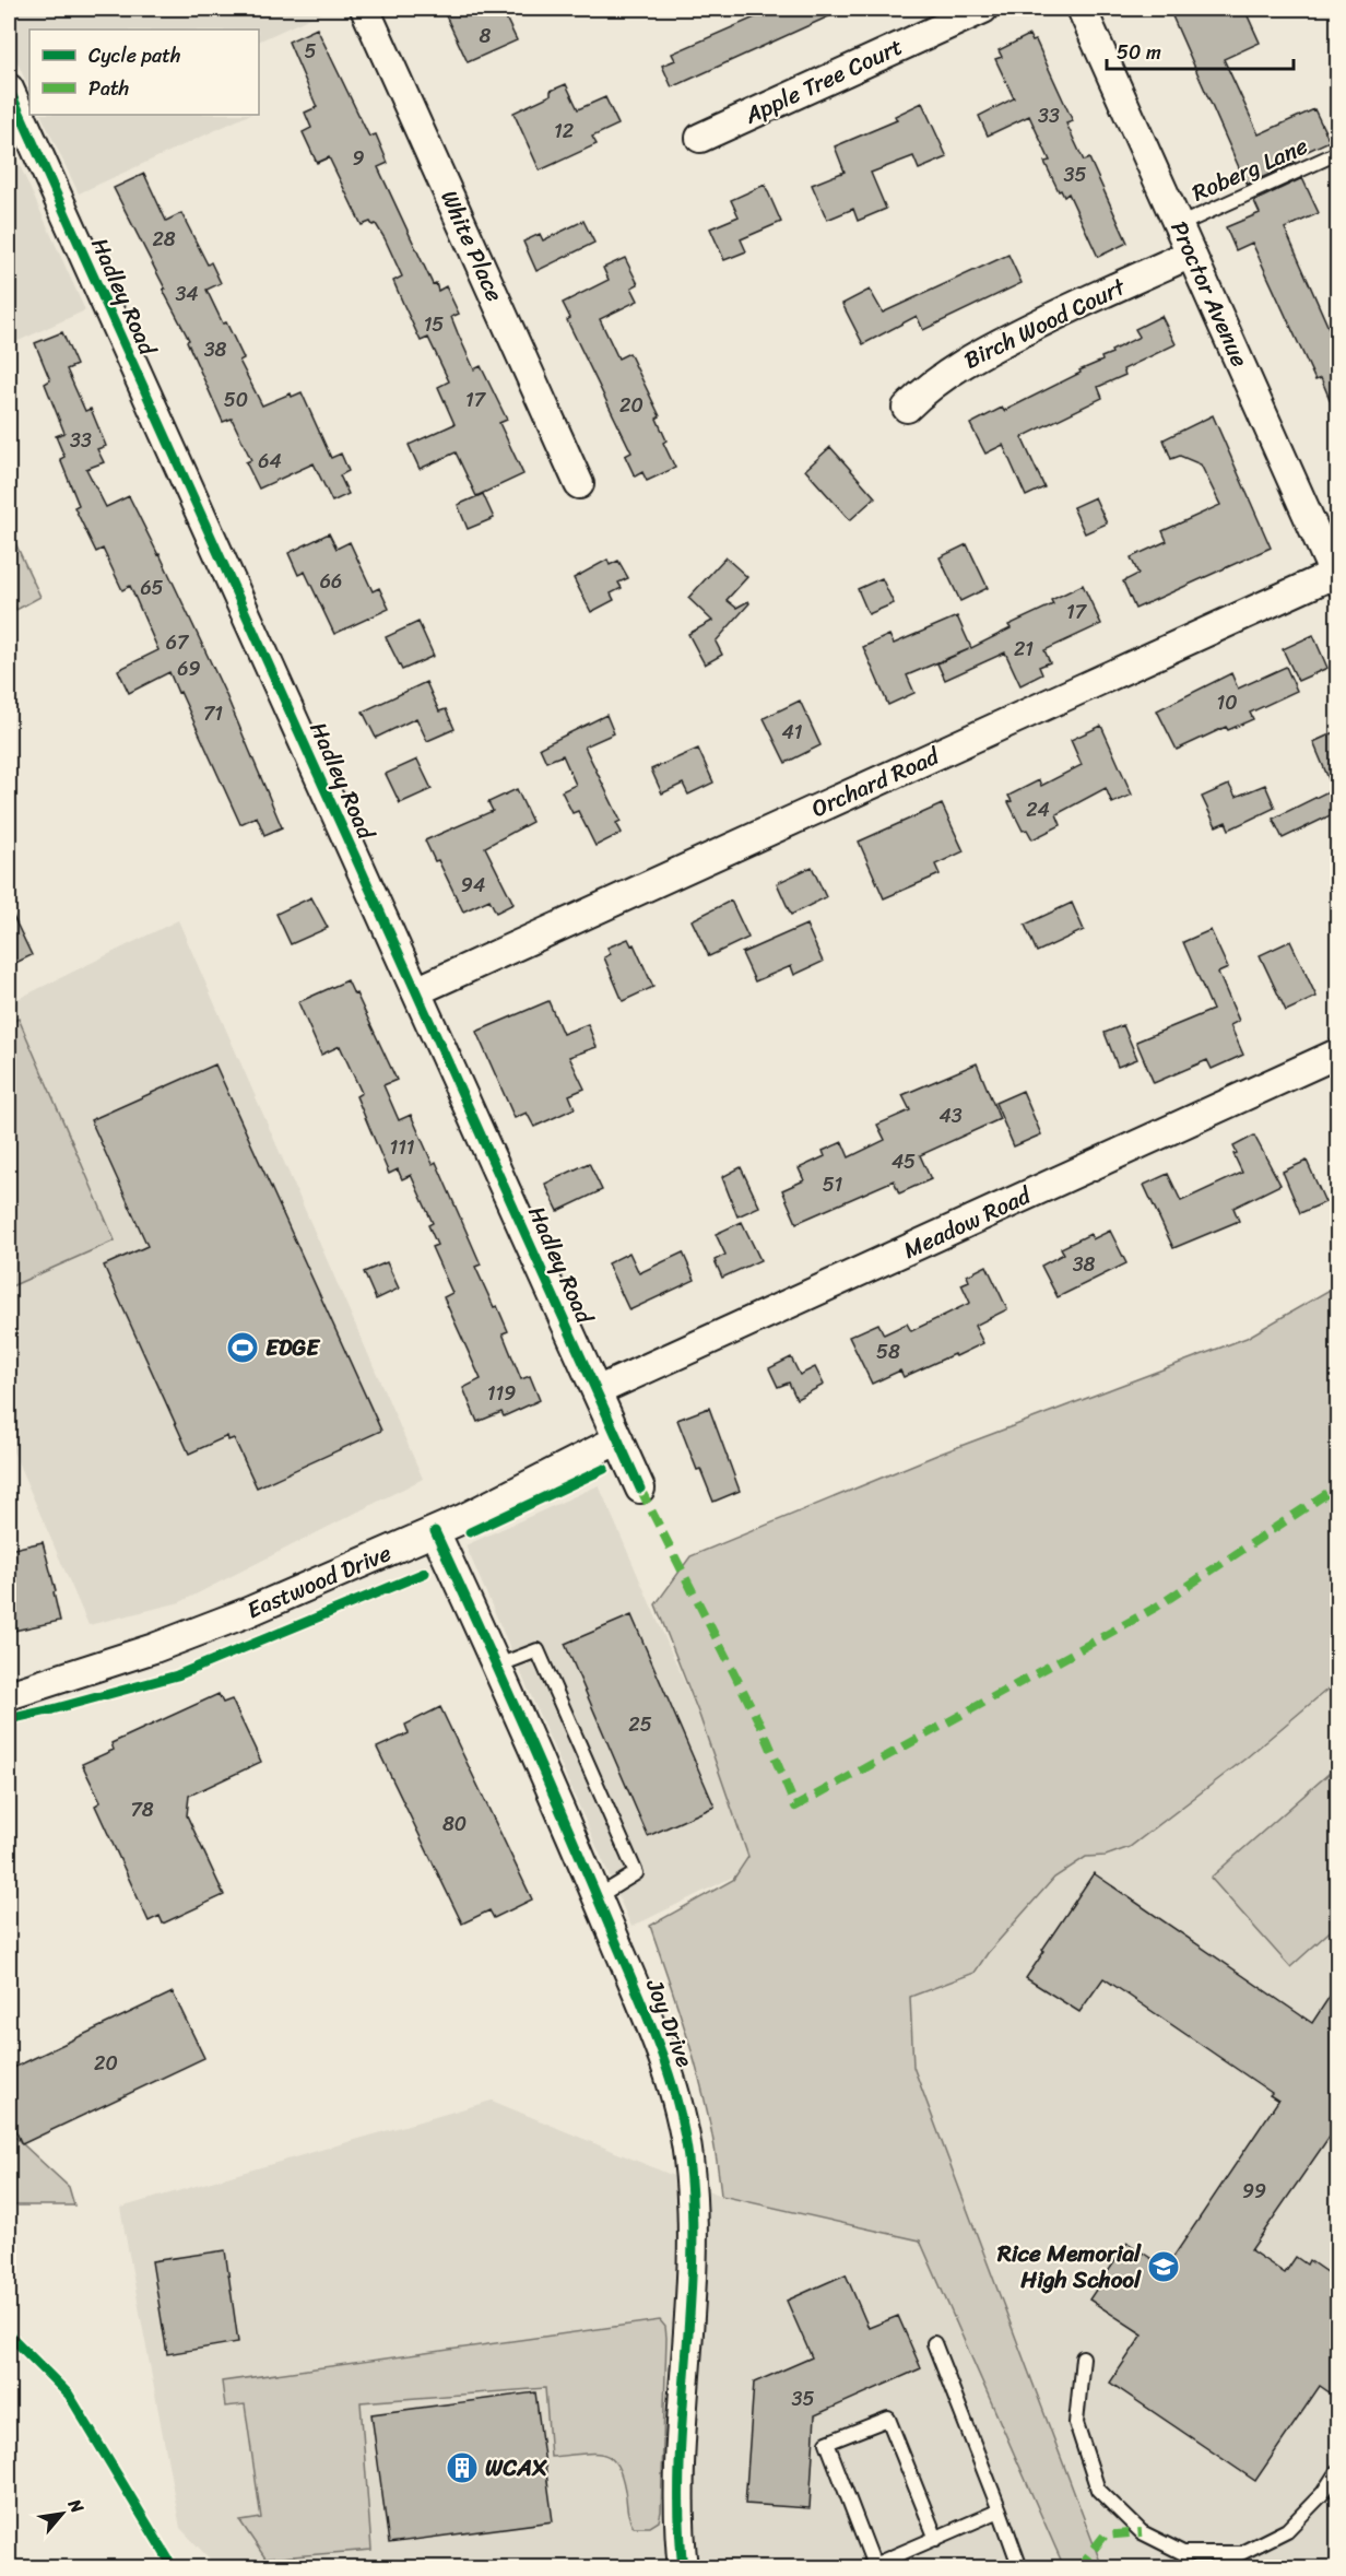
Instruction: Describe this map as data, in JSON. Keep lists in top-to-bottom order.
{
  "streets": {
    "street": [
      "Apple Tree Court",
      "White Place",
      "Proctor Avenue",
      "Hadley Road",
      "Birch Wood Court",
      "Orchard Road",
      "Meadow Road",
      "Eastwood Drive",
      "Joy Drive"
    ],
    "lane": ["Roberg Lane"]
  },
  "crossings": [
    ["Roberg Lane", "Proctor Avenue"],
    ["Proctor Avenue", "Birch Wood Court"],
    ["Proctor Avenue", "Orchard Road"],
    ["Hadley Road", "Orchard Road"],
    ["Hadley Road", "Meadow Road"],
    ["Hadley Road", "Eastwood Drive"],
    ["Eastwood Drive", "Joy Drive"]
  ],
  "places": {
    "sports": ["EDGE"],
    "school or university": ["Rice Memorial High School"],
    "building": ["WCAX"]
  },
  "house_numbers": [
    "8",
    "5",
    "33",
    "12",
    "9",
    "35",
    "28",
    "34",
    "15",
    "38",
    "50",
    "17",
    "20",
    "33",
    "64",
    "66",
    "65",
    "17",
    "67",
    "21",
    "69",
    "10",
    "71",
    "41",
    "24",
    "94",
    "43",
    "111",
    "45",
    "51",
    "38",
    "58",
    "119",
    "25",
    "78",
    "80",
    "20",
    "99",
    "35"
  ],
  "legend": ["Cycle path", "Path"],
  "scale_bar": "50 m",
  "north": "top right"
}
